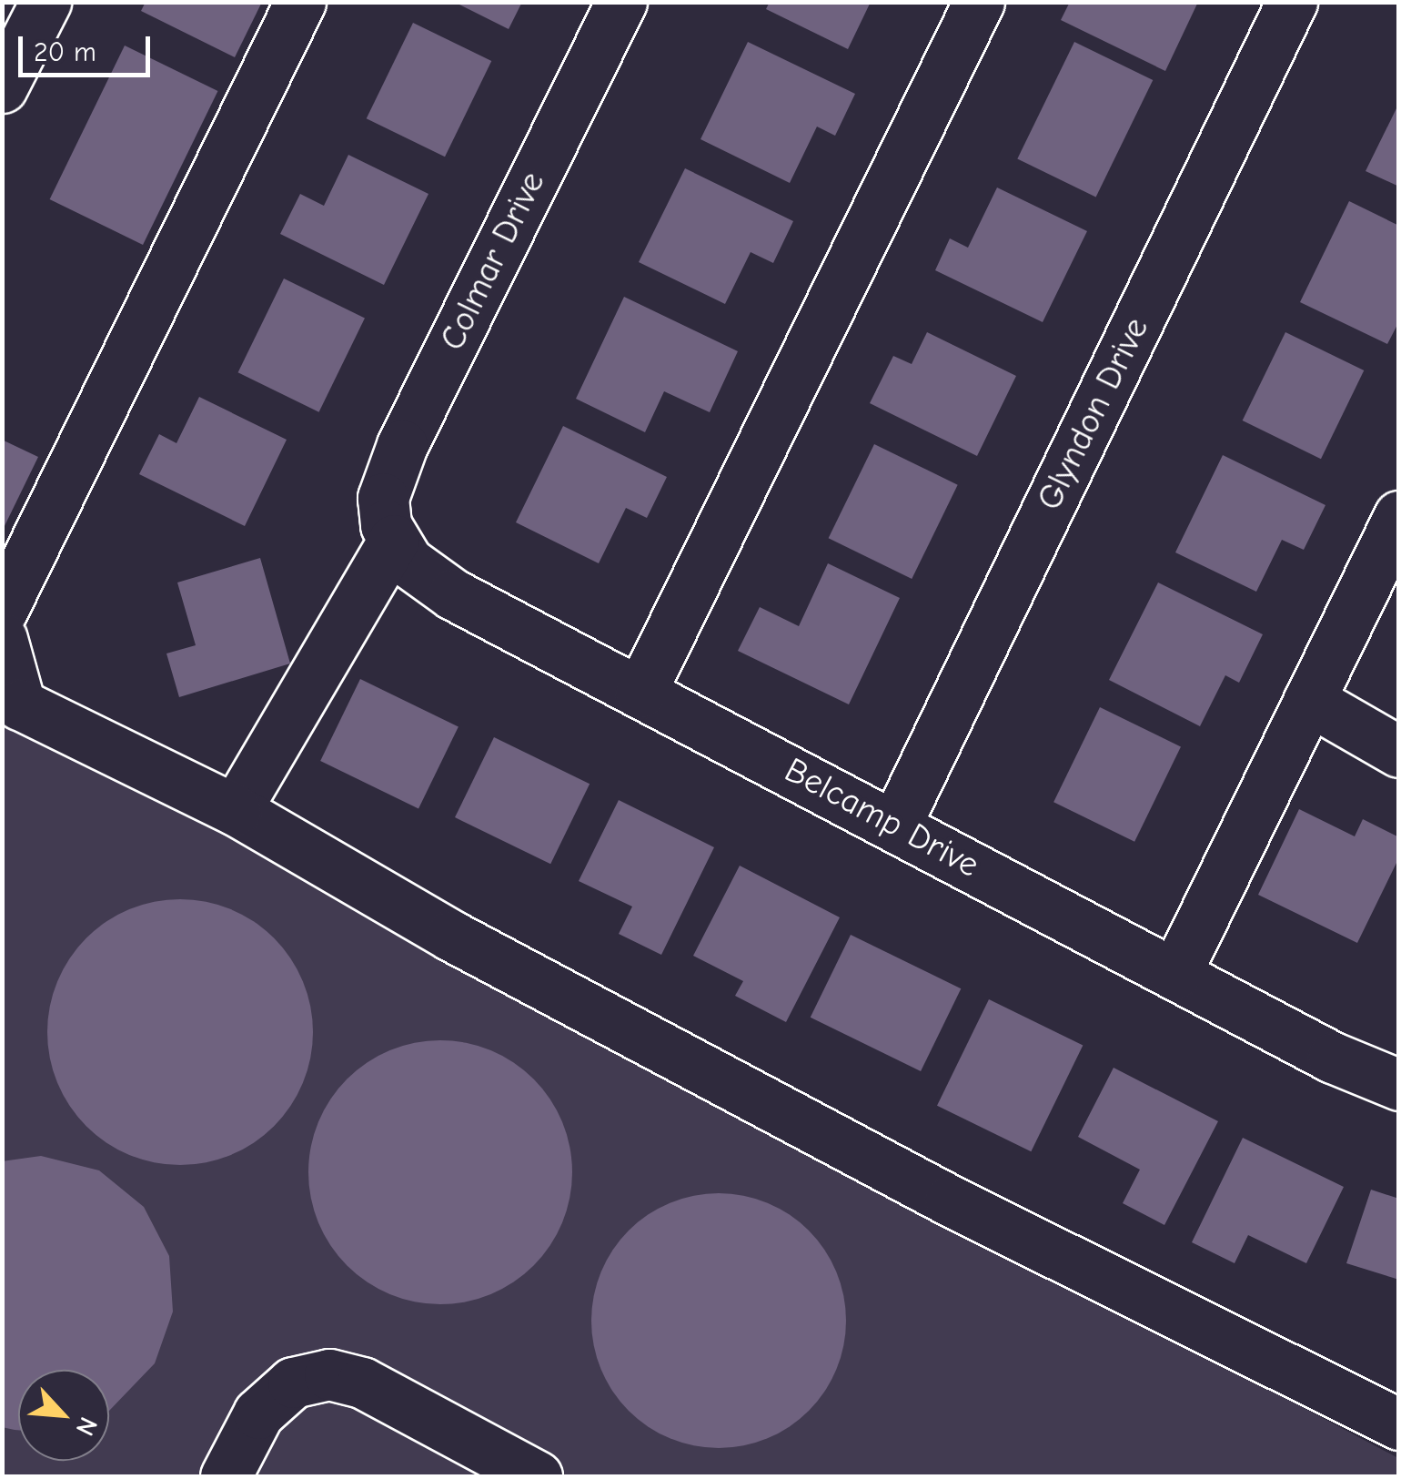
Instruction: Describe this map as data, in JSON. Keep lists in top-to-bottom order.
{
  "streets": {
    "street": ["Colmar Drive", "Glyndon Drive", "Belcamp Drive"]
  },
  "crossings": [
    ["Colmar Drive", "Belcamp Drive"],
    ["Glyndon Drive", "Belcamp Drive"]
  ],
  "scale_bar": "20 m",
  "north": "bottom right"
}
